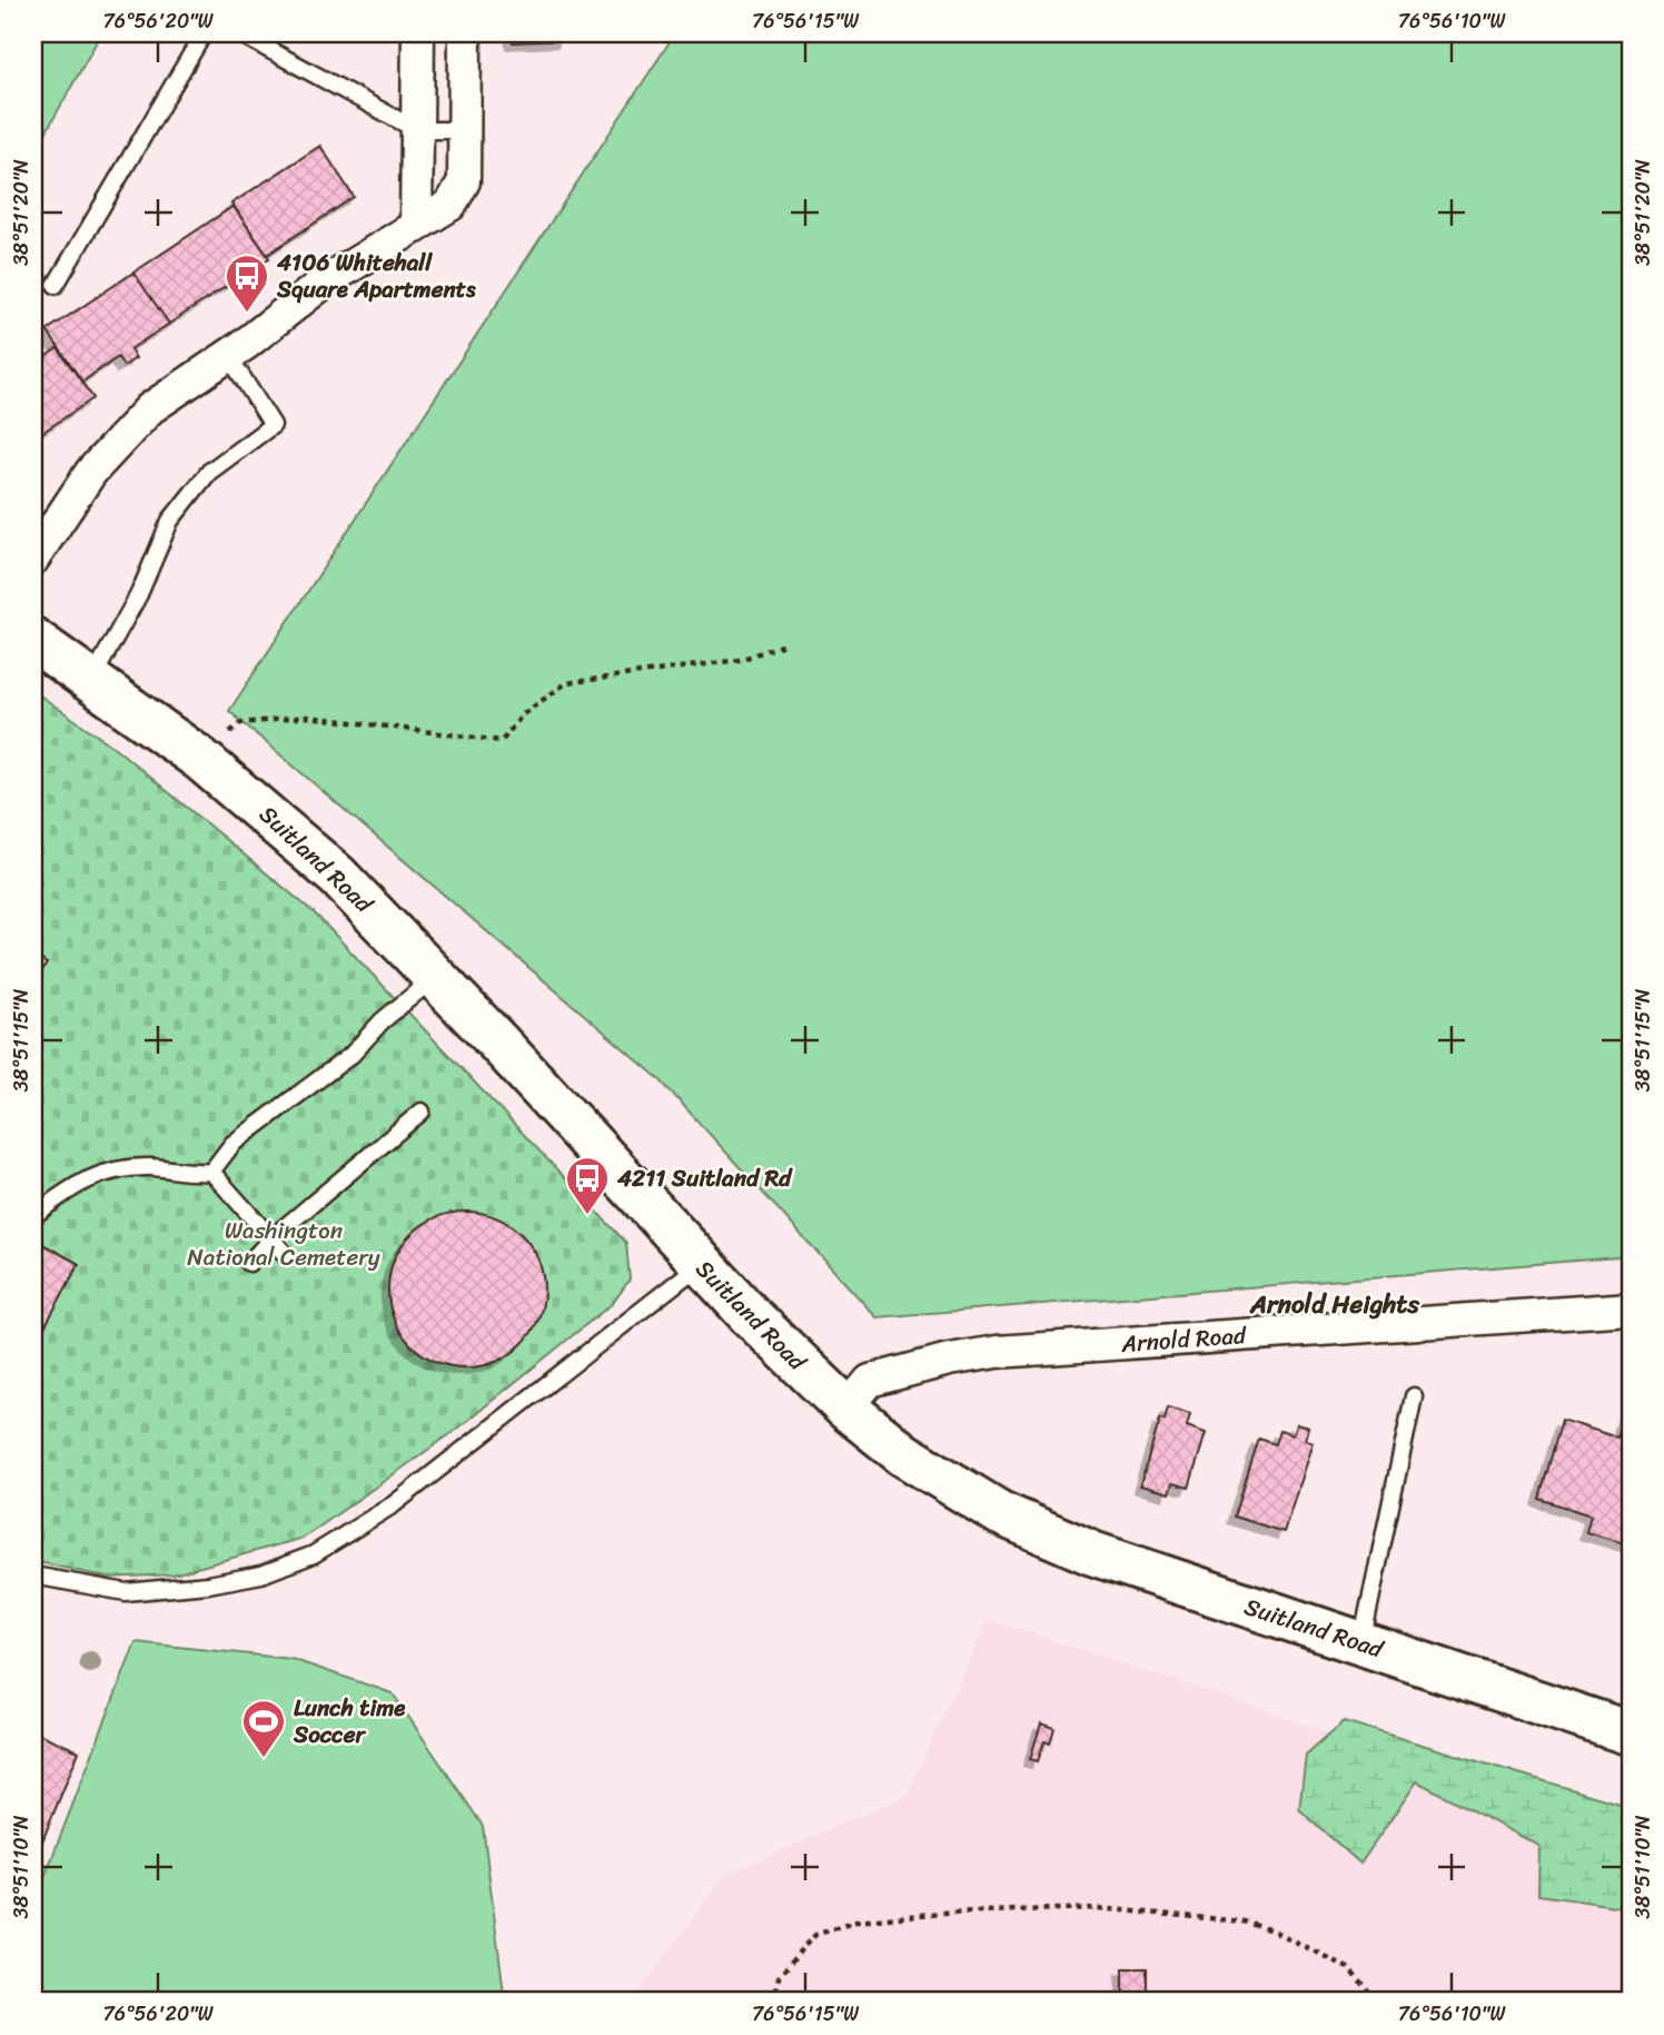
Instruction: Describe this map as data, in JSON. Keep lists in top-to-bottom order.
{
  "streets": {
    "main road": ["Suitland Road"],
    "street": ["Arnold Road"]
  },
  "crossings": [
    ["Suitland Road", "Arnold Road"]
  ],
  "districts": ["Arnold Heights"],
  "parks": ["Washington National Cemetery"],
  "places": {
    "bus stop": ["4106 Whitehall Square Apartments", "4211 Suitland Rd"],
    "sports": ["Lunch time Soccer"]
  },
  "coordinates": [
    "76°56'20\"W",
    "76°56'15\"W",
    "76°56'10\"W",
    "38°51'20\"N",
    "38°51'15\"N",
    "38°51'10\"N"
  ]
}
